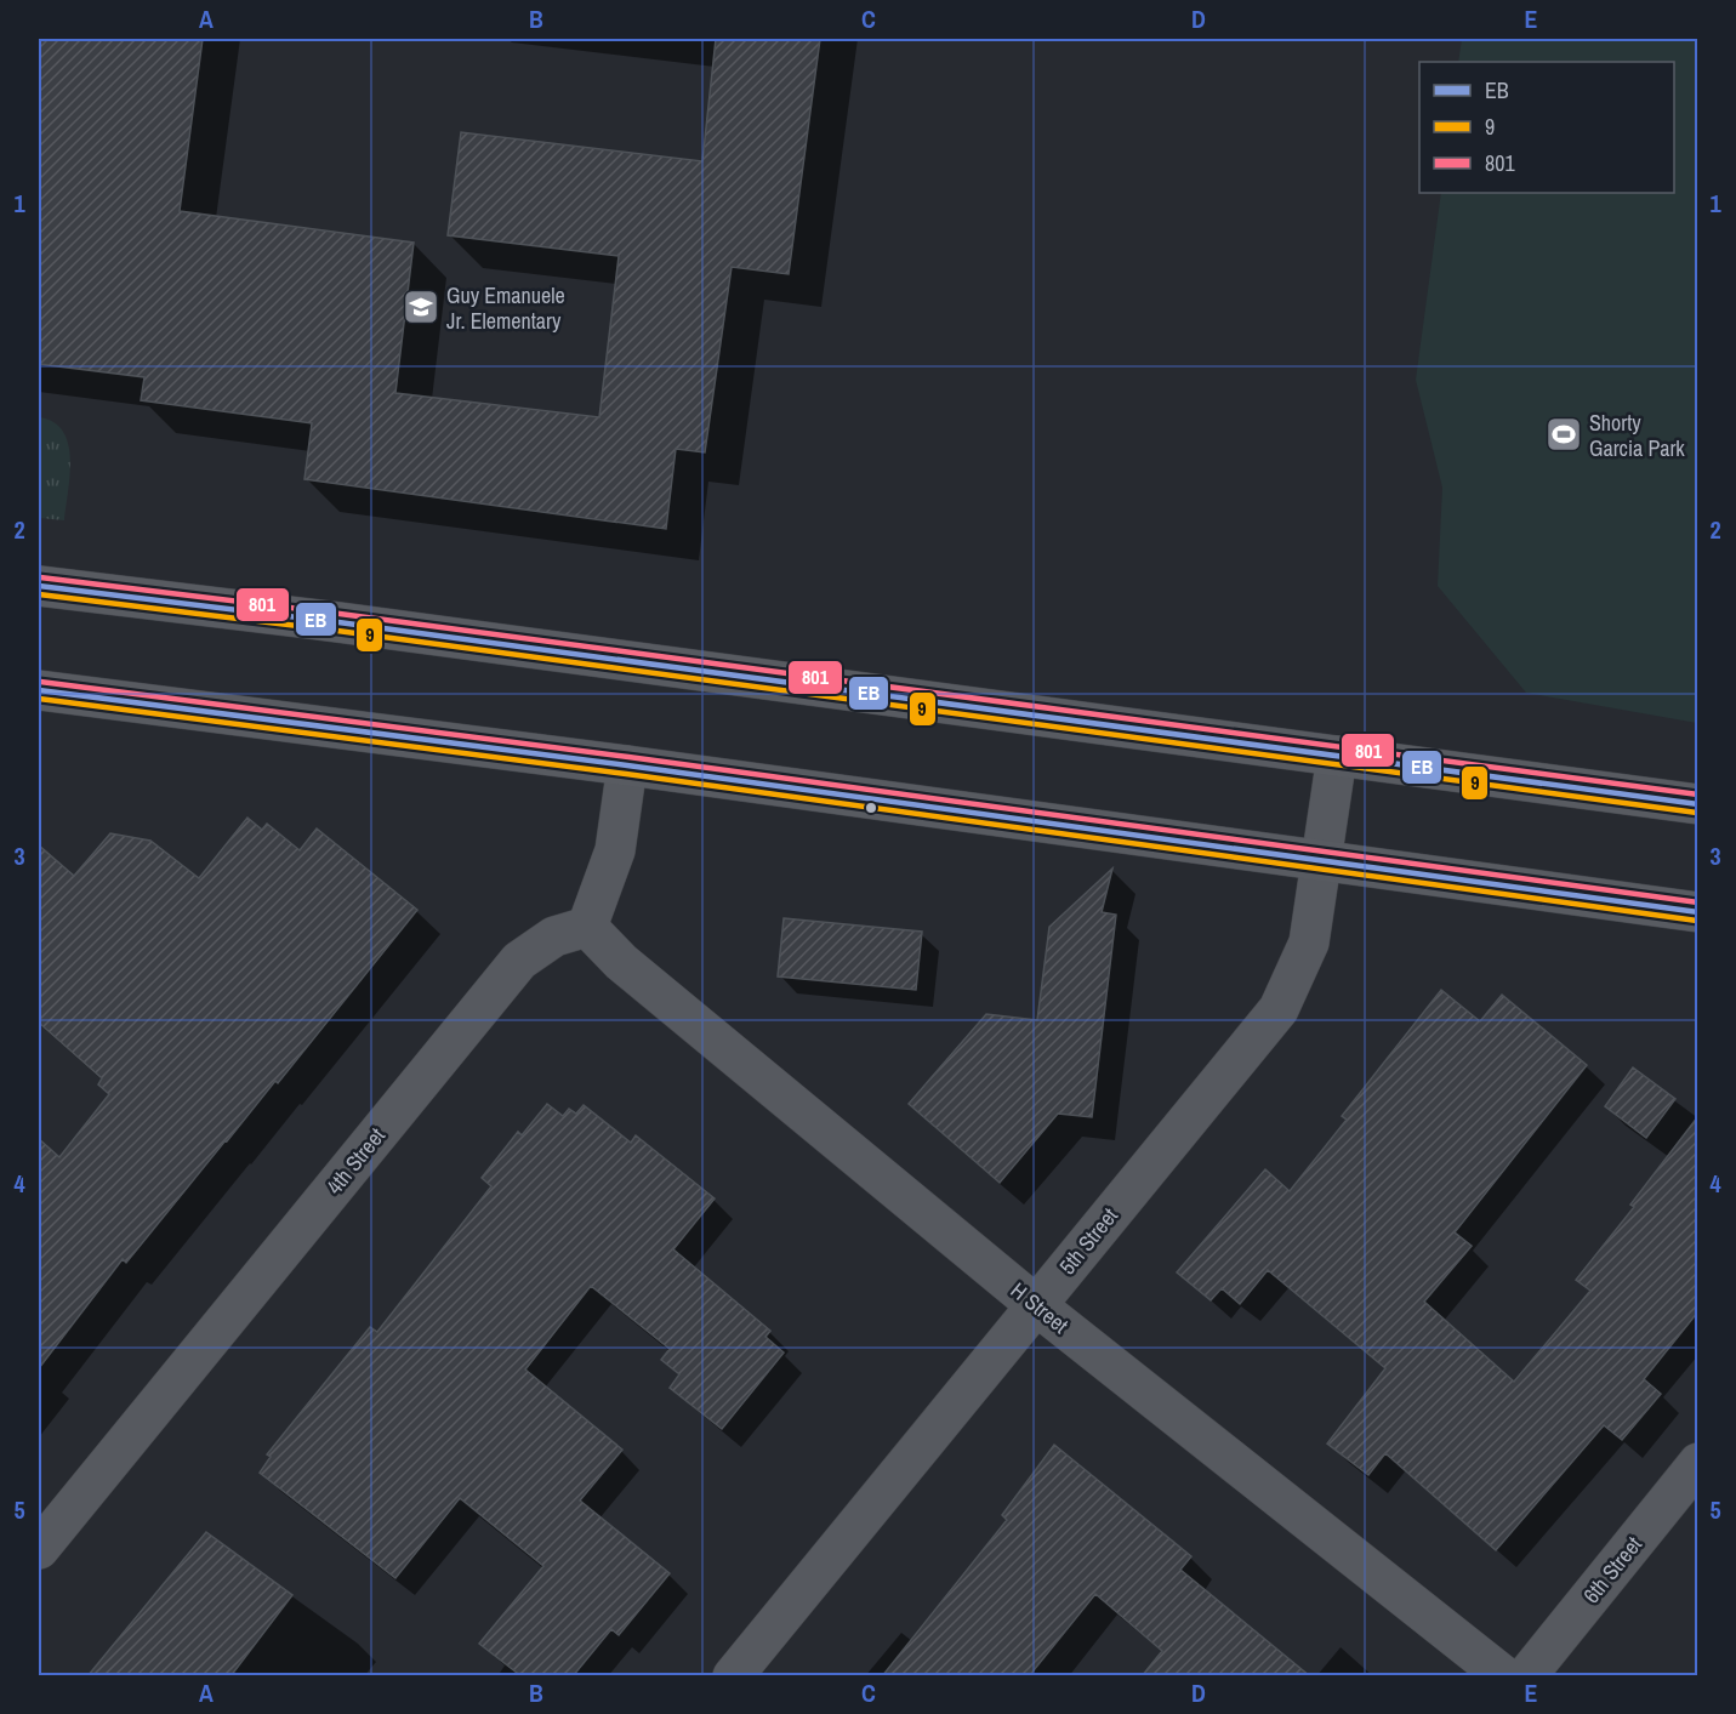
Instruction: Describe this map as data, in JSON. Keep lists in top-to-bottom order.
{
  "streets": {
    "street": [
      "4th Street",
      "5th Street",
      "H Street",
      "6th Street"
    ]
  },
  "crossings": [
    ["4th Street", "H Street"],
    ["5th Street", "H Street"]
  ],
  "places": {
    "school or university": ["Guy Emanuele Jr. Elementary"],
    "sports": ["Shorty Garcia Park"]
  },
  "lines": ["transit line 801", "transit line EB", "transit line 9"],
  "legend": ["EB", "9", "801"],
  "grid": {
    "columns": [
      "A",
      "B",
      "C",
      "D",
      "E"
    ],
    "rows": [
      "1",
      "2",
      "3",
      "4",
      "5"
    ]
  }
}
